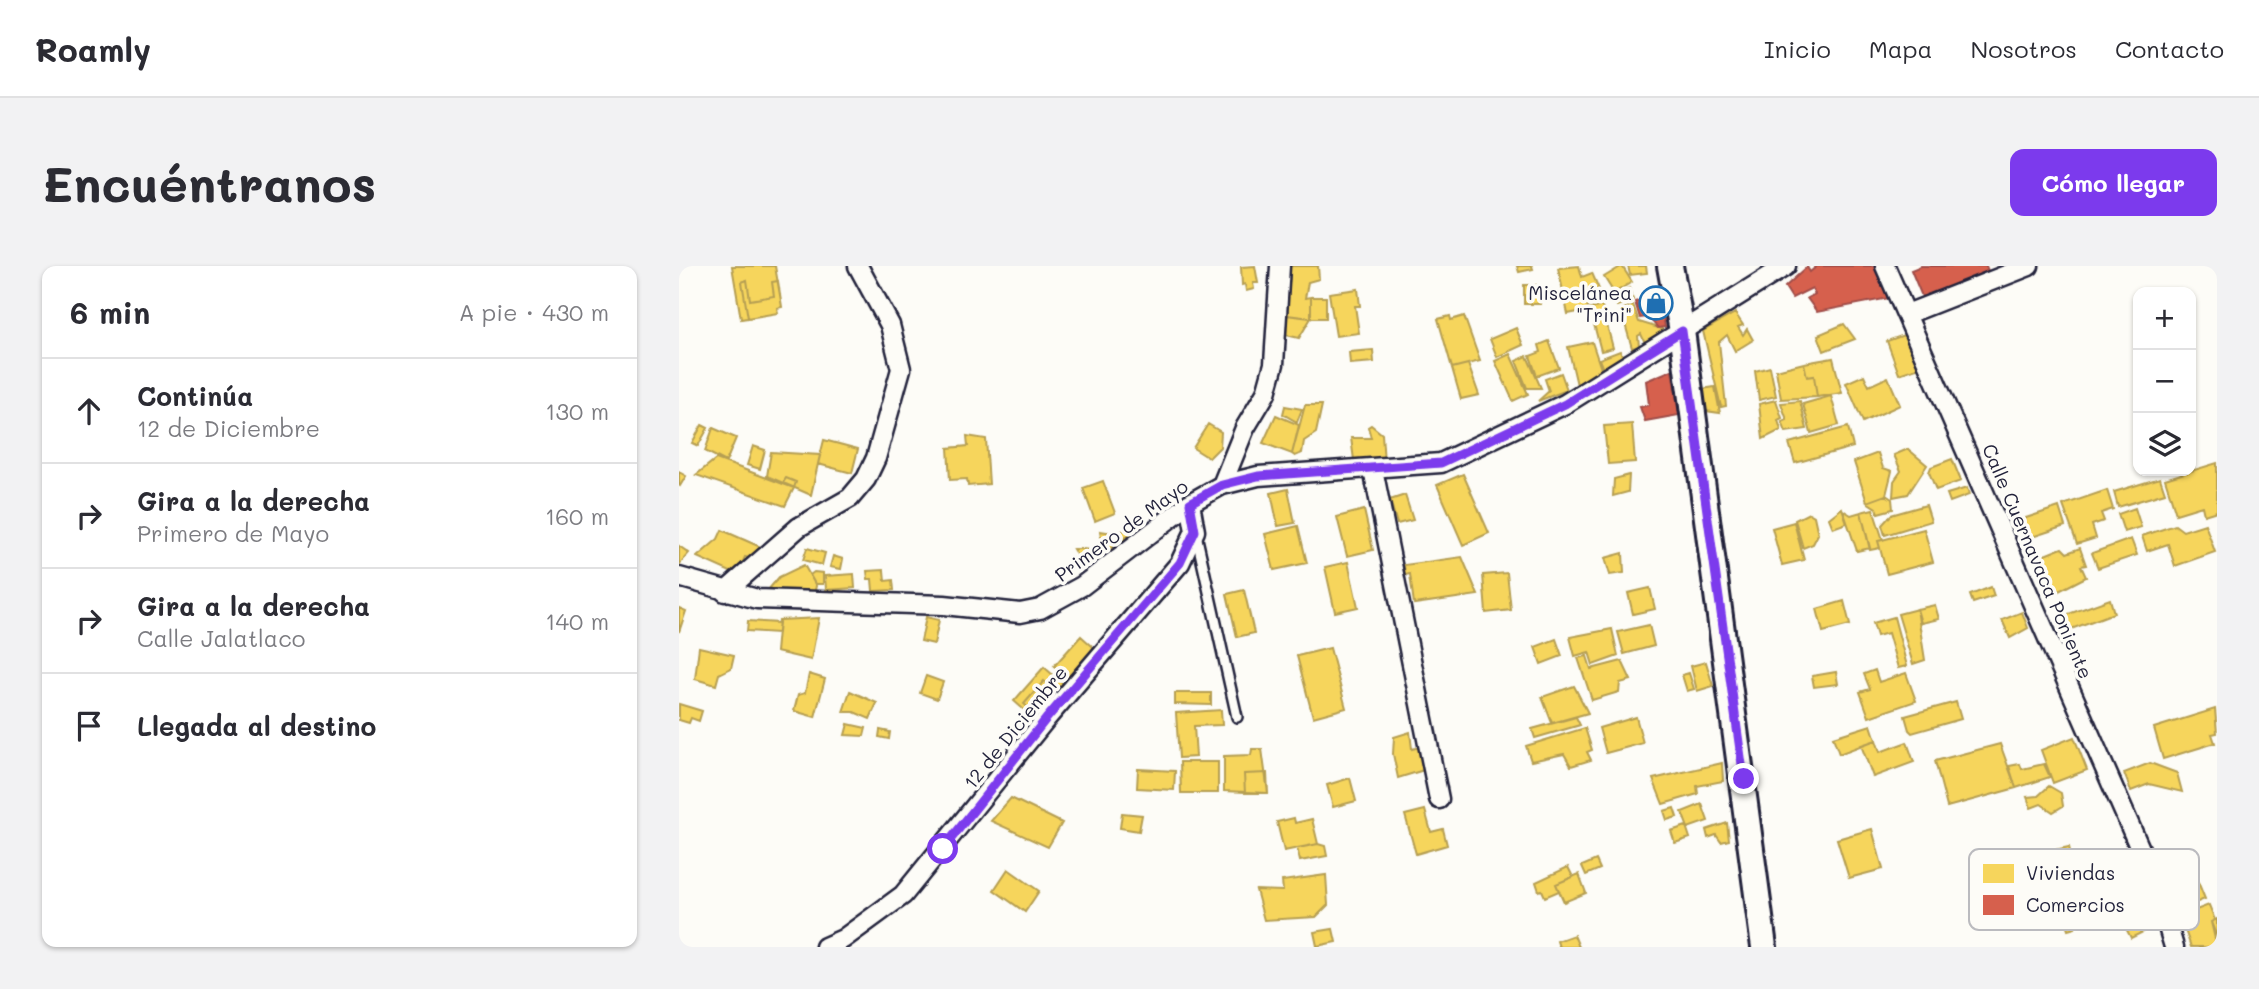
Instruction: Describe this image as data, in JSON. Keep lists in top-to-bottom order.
{
  "streets": {
    "street": ["Primero de Mayo", "Calle Cuernavaca Poniente", "12 de Diciembre"]
  },
  "places": {
    "shop": ["Miscelánea \"Trini\""]
  },
  "legend": ["Viviendas", "Comercios"],
  "page": {
    "header": "Roamly",
    "nav": [
      "Inicio",
      "Mapa",
      "Nosotros",
      "Contacto"
    ],
    "buttons": "Cómo llegar",
    "title": "Encuéntranos",
    "heading": ["6 min", "A pie · 430 m"],
    "map_buttons": ["+", "−"],
    "list": [
      ["Continúa", "12 de Diciembre", "130 m"],
      ["Gira a la derecha", "Primero de Mayo", "160 m"],
      ["Gira a la derecha", "Calle Jalatlaco", "140 m"],
      "Llegada al destino"
    ]
  }
}
